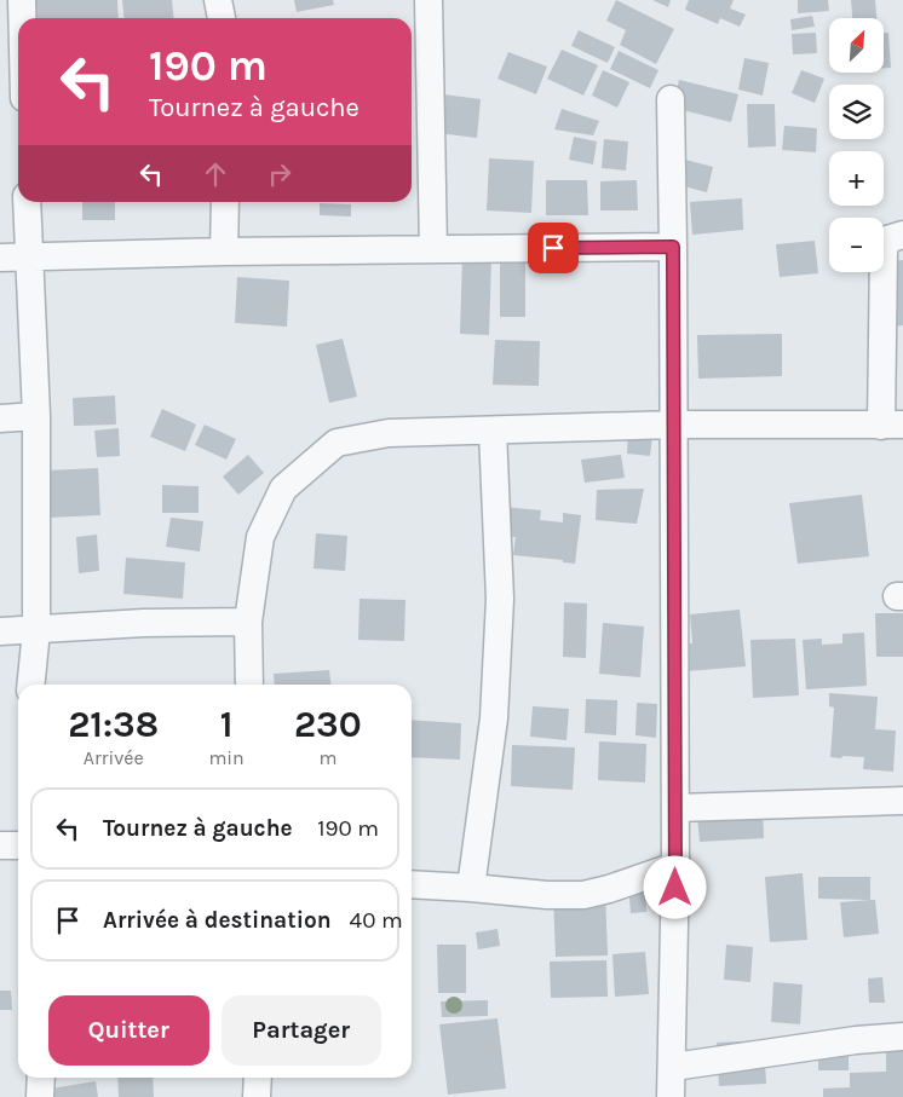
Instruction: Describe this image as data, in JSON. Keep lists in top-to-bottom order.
{
  "north": "top right",
  "page": {
    "map_buttons": ["+", "−"],
    "turn": ["190 m", "Tournez à gauche"],
    "eta": [
      "21:38",
      "Arrivée",
      "1",
      "min",
      "230",
      "m"
    ],
    "list": [
      {
        "name": "Tournez à gauche",
        "value": "190 m"
      },
      {
        "name": "Arrivée à destination",
        "value": "40 m"
      }
    ],
    "buttons": ["Quitter", "Partager"]
  }
}
